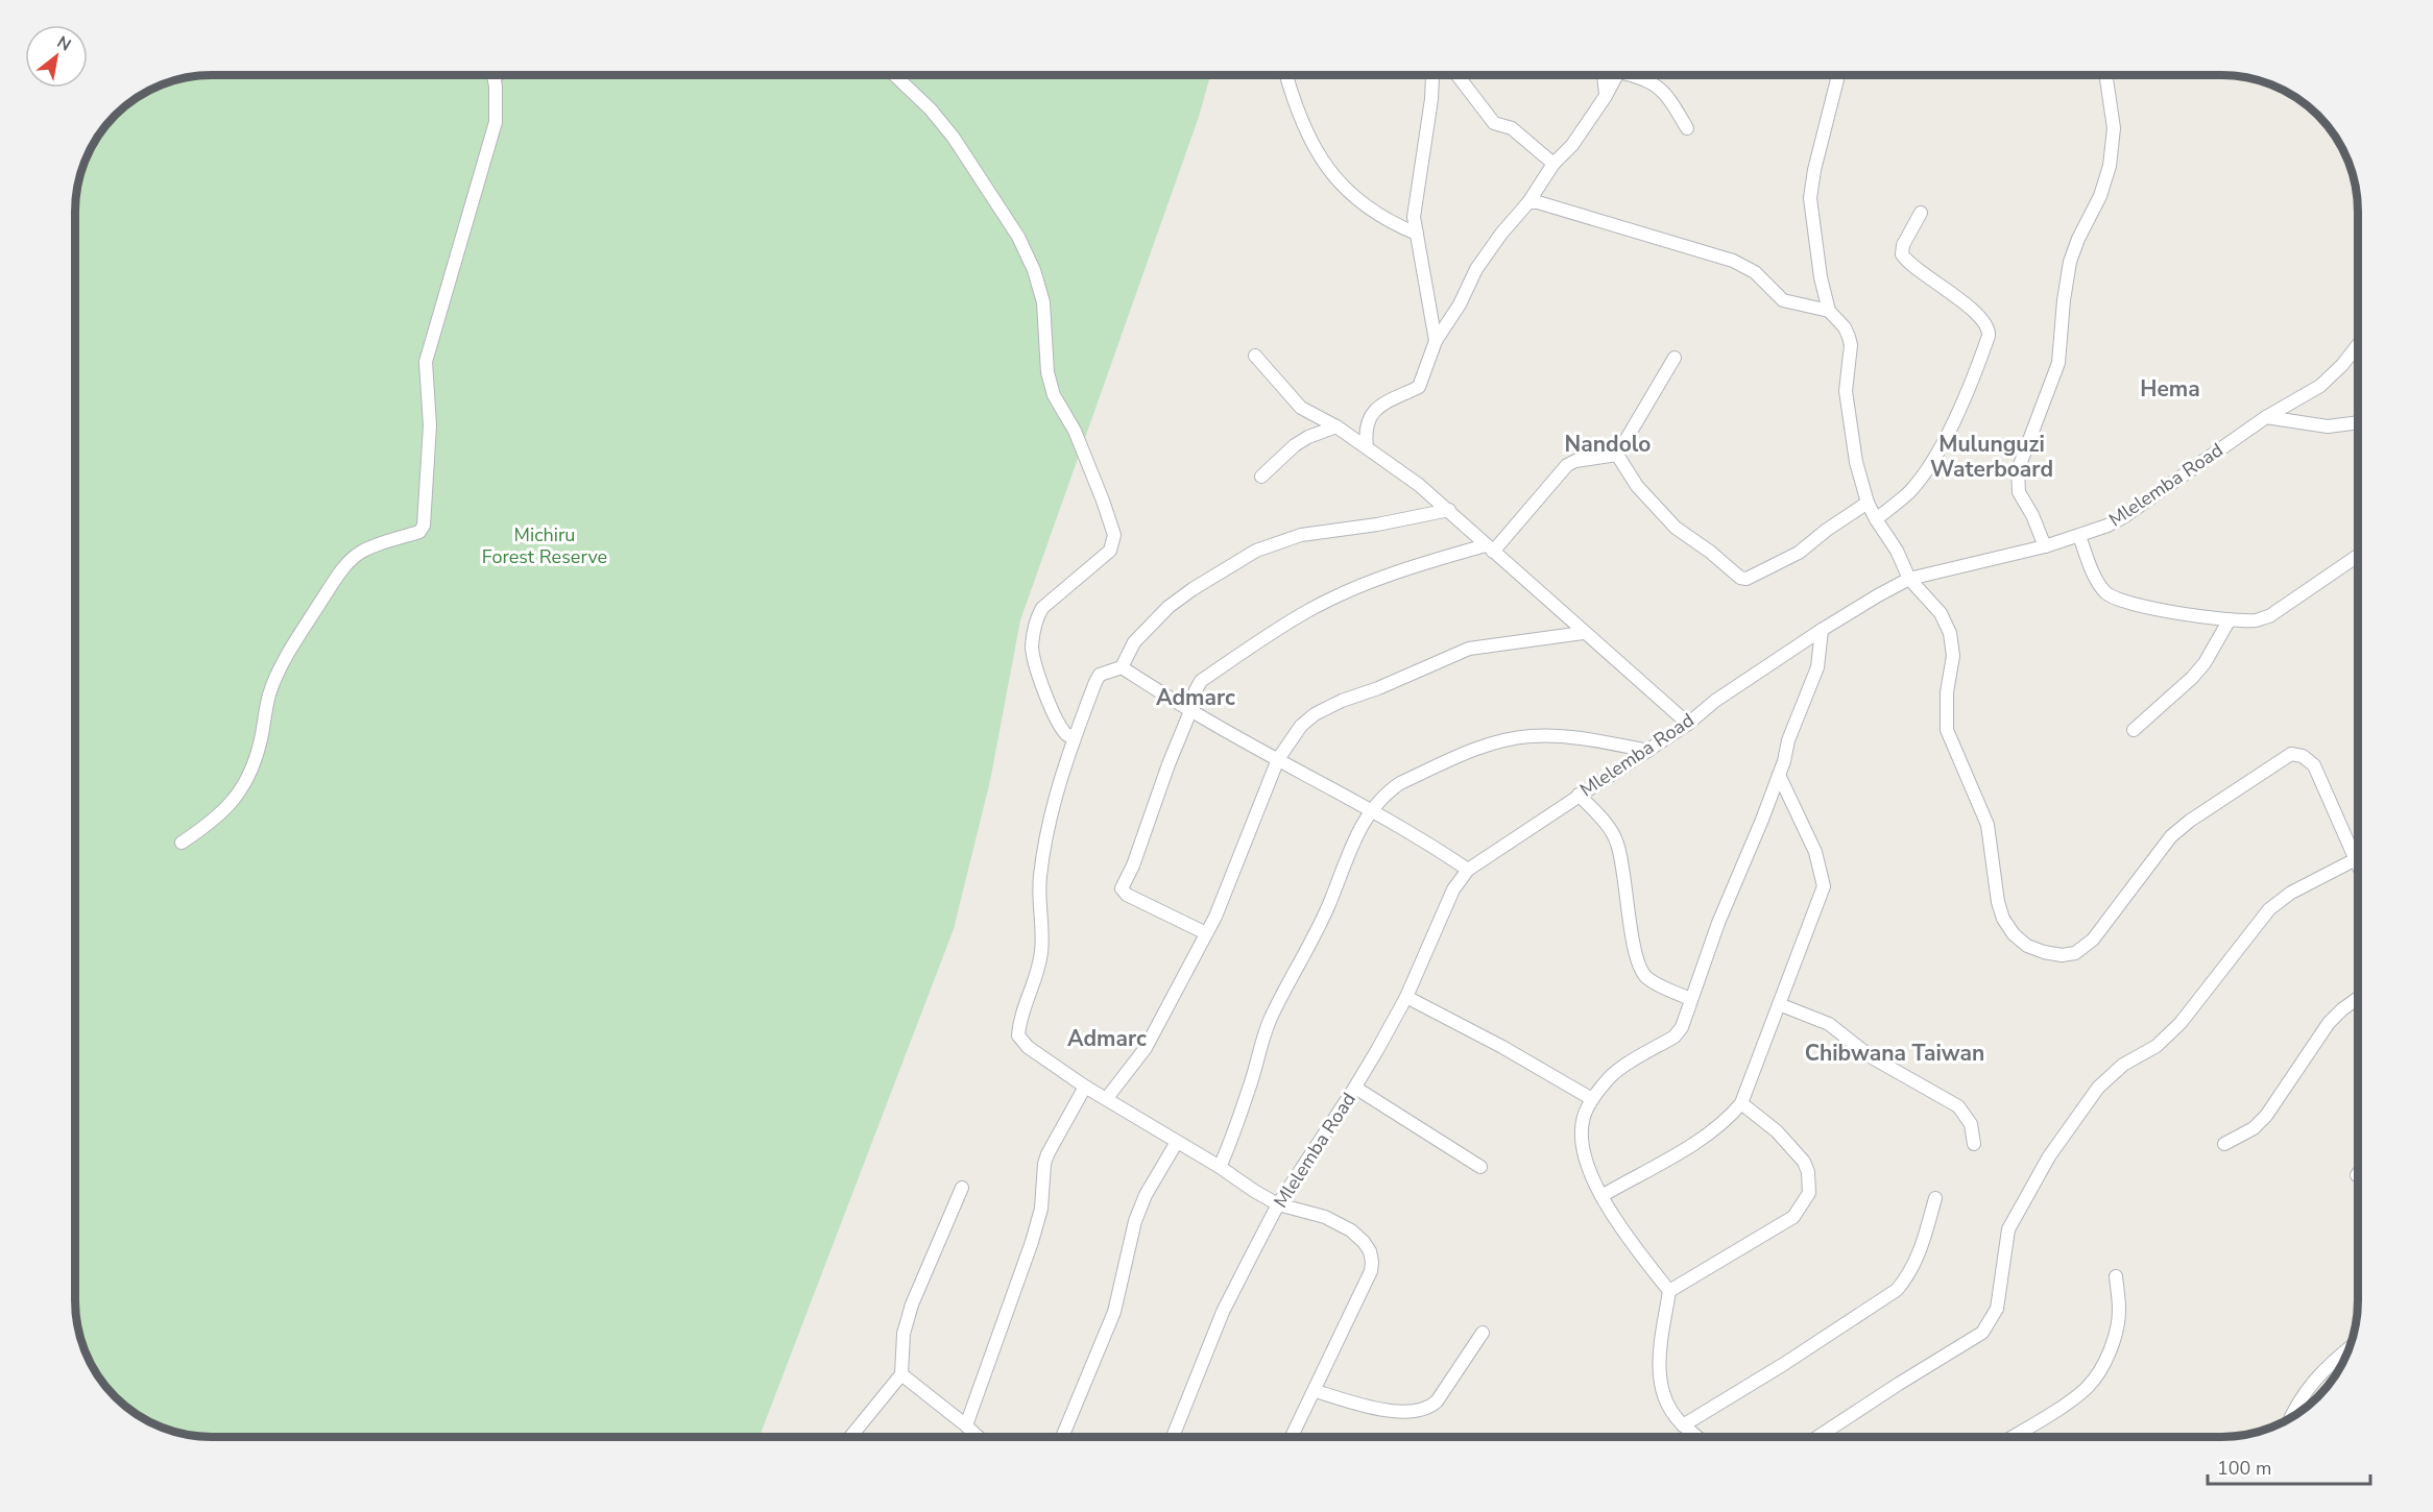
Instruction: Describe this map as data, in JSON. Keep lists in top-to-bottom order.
{
  "streets": {
    "street": ["Mlelemba Road"]
  },
  "districts": [
    "Hema",
    "Nandolo",
    "Mulunguzi Waterboard",
    "Admarc",
    "Admarc",
    "Chibwana Taiwan"
  ],
  "parks": ["Michiru Forest Reserve"],
  "scale_bar": "100 m",
  "north": "top right"
}
